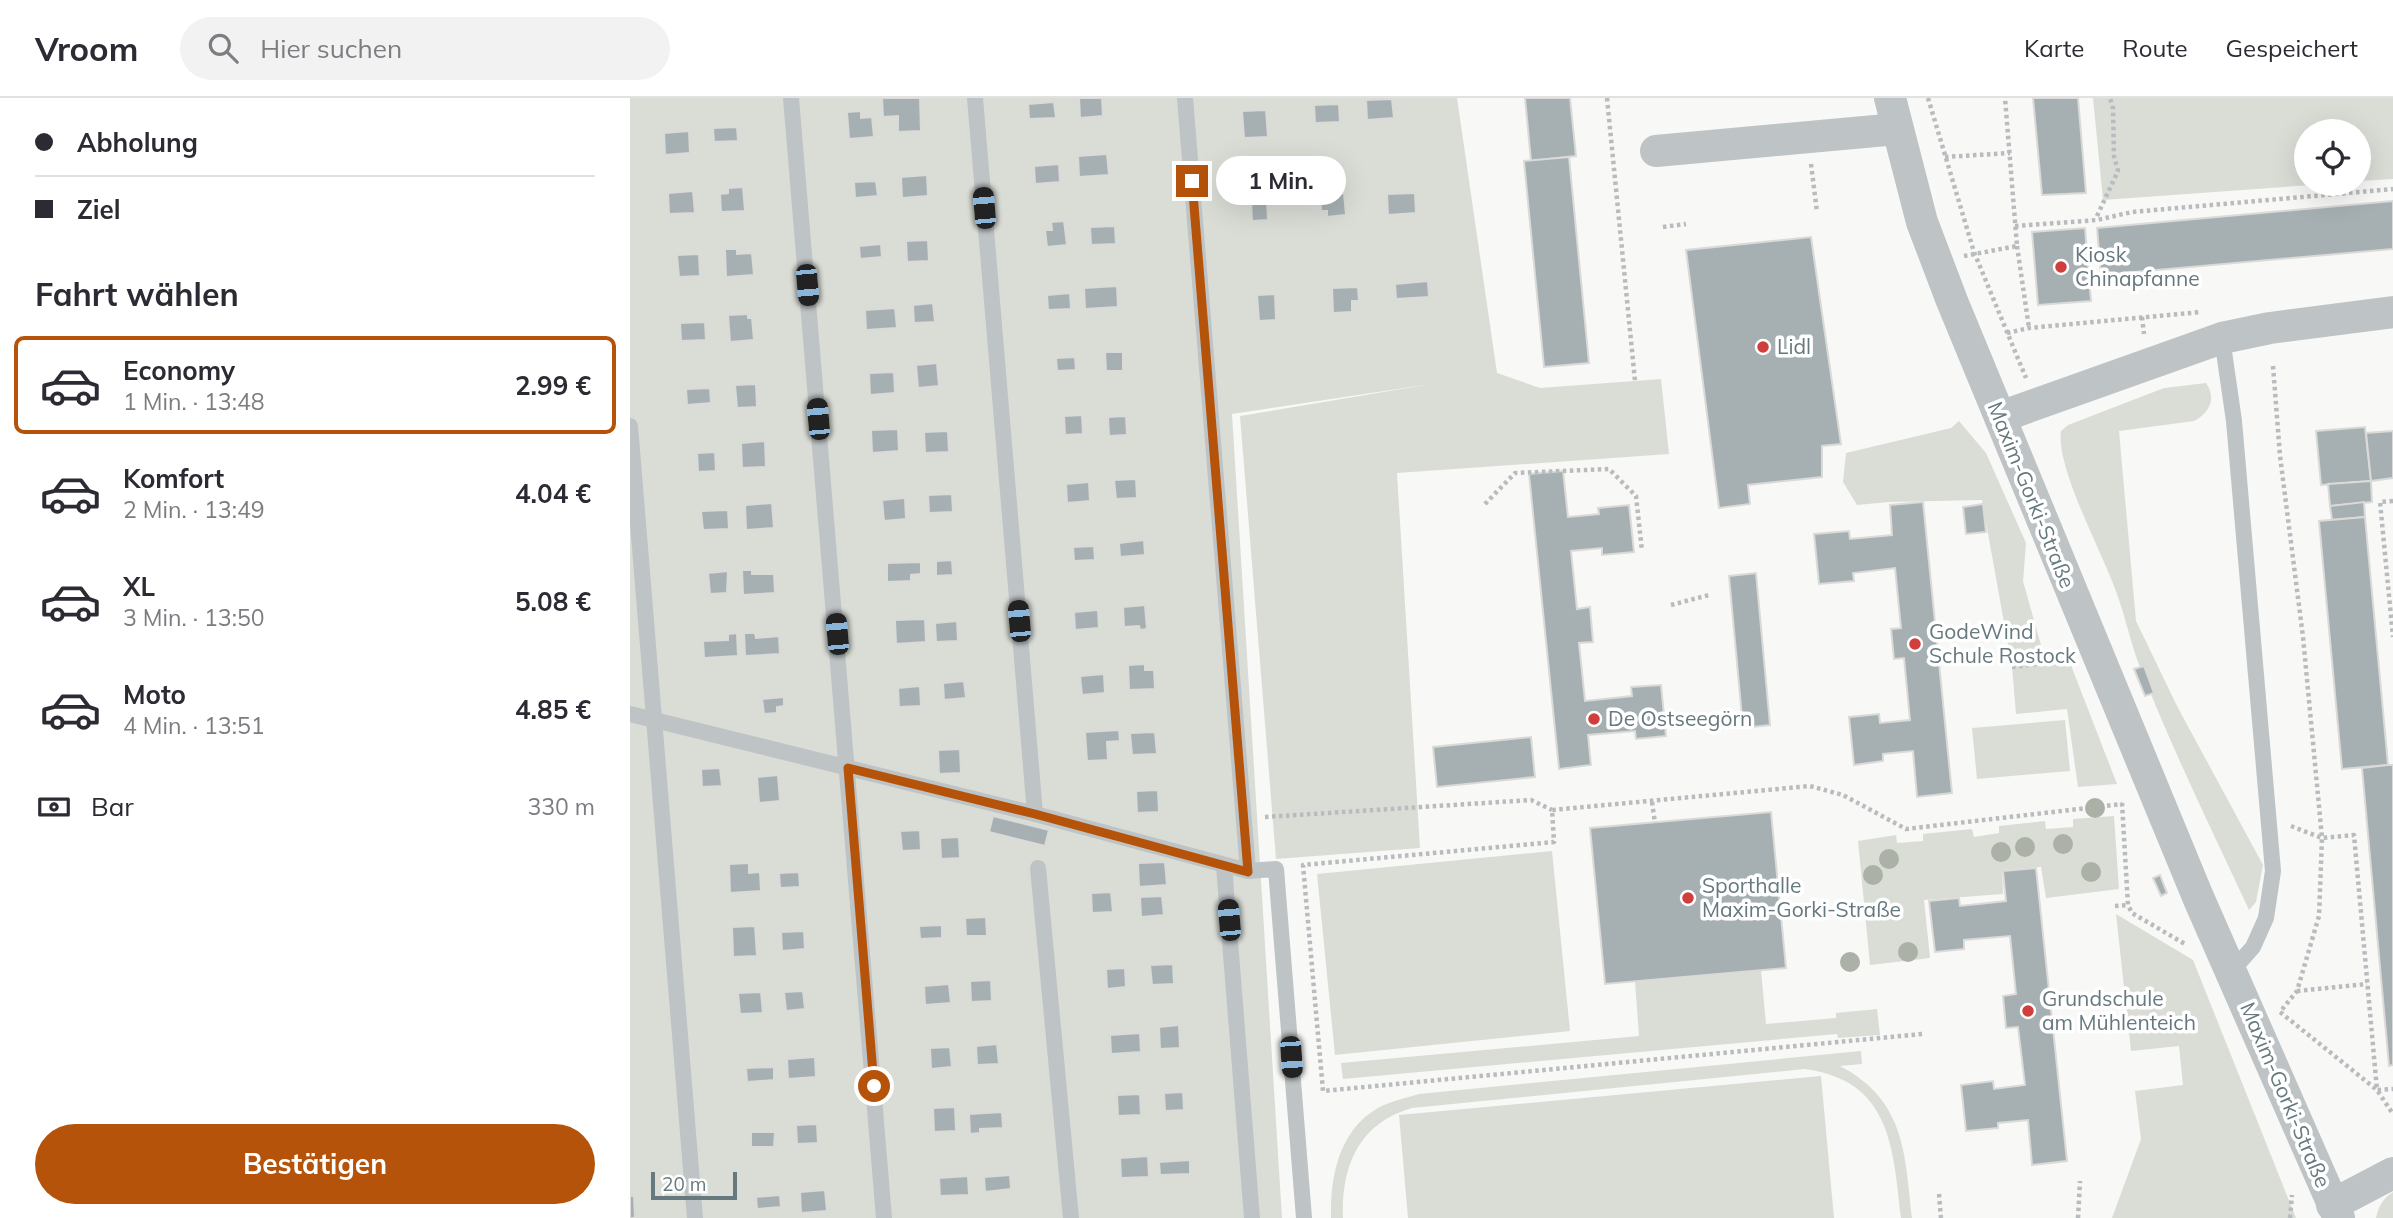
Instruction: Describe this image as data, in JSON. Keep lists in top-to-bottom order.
{
  "streets": {
    "street": ["Maxim-Gorki-Straße"]
  },
  "places": [
    "Kiosk Chinapfanne",
    "Lidl",
    "GodeWind Schule Rostock",
    "De Ostseegörn",
    "Sporthalle Maxim-Gorki-Straße",
    "Grundschule am Mühlenteich"
  ],
  "scale_bar": "20 m",
  "page": {
    "header": "Vroom",
    "search": "Hier suchen",
    "nav": ["Karte", "Route", "Gespeichert"],
    "banner": ["Abholung", "Ziel"],
    "bubble": "1 Min.",
    "heading": "Fahrt wählen",
    "list": [
      {
        "name": "Economy",
        "note": "1 Min. · 13:48",
        "value": "2.99 €"
      },
      {
        "name": "Komfort",
        "note": "2 Min. · 13:49",
        "value": "4.04 €"
      },
      {
        "name": "XL",
        "note": "3 Min. · 13:50",
        "value": "5.08 €"
      },
      {
        "name": "Moto",
        "note": "4 Min. · 13:51",
        "value": "4.85 €"
      }
    ],
    "pay": ["Bar", "330 m"],
    "buttons": "Bestätigen",
    "scale": "20 m"
  }
}
